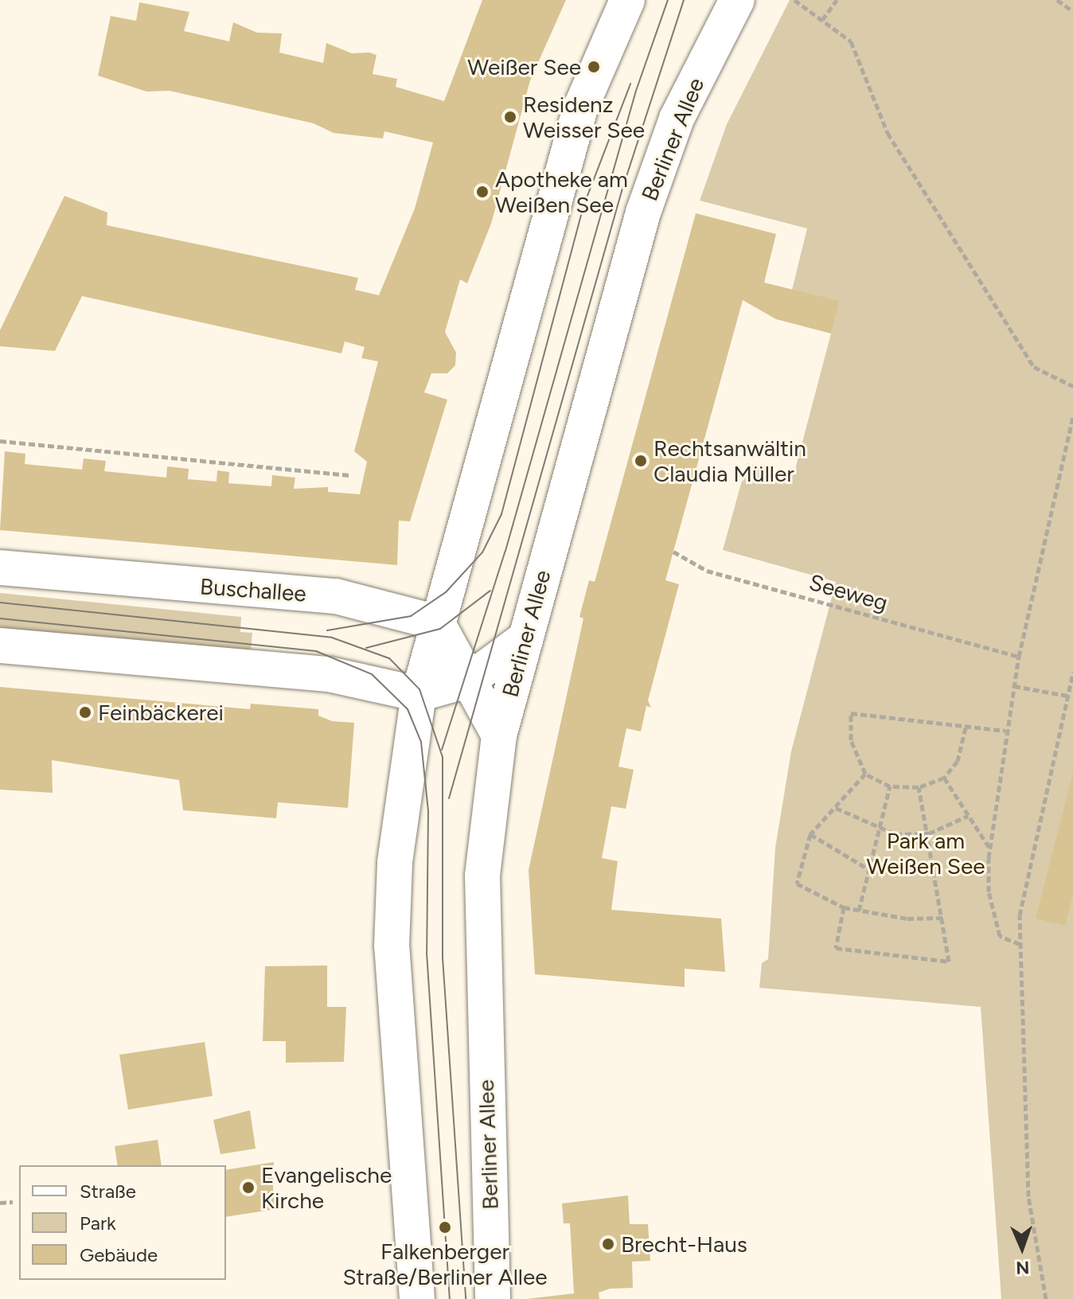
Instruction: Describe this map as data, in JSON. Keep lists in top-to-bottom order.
{
  "streets": {
    "main road": ["Berliner Allee", "Buschallee"],
    "path": ["Seeweg"]
  },
  "parks": ["Park am Weißen See"],
  "places": [
    "Weißer See",
    "Residenz Weisser See",
    "Apotheke am Weißen See",
    "Rechtsanwältin Claudia Müller",
    "Feinbäckerei",
    "Evangelische Kirche",
    "Falkenberger Straße/Berliner Allee",
    "Brecht-Haus"
  ],
  "legend": ["Straße", "Park", "Gebäude"],
  "north": "bottom"
}
